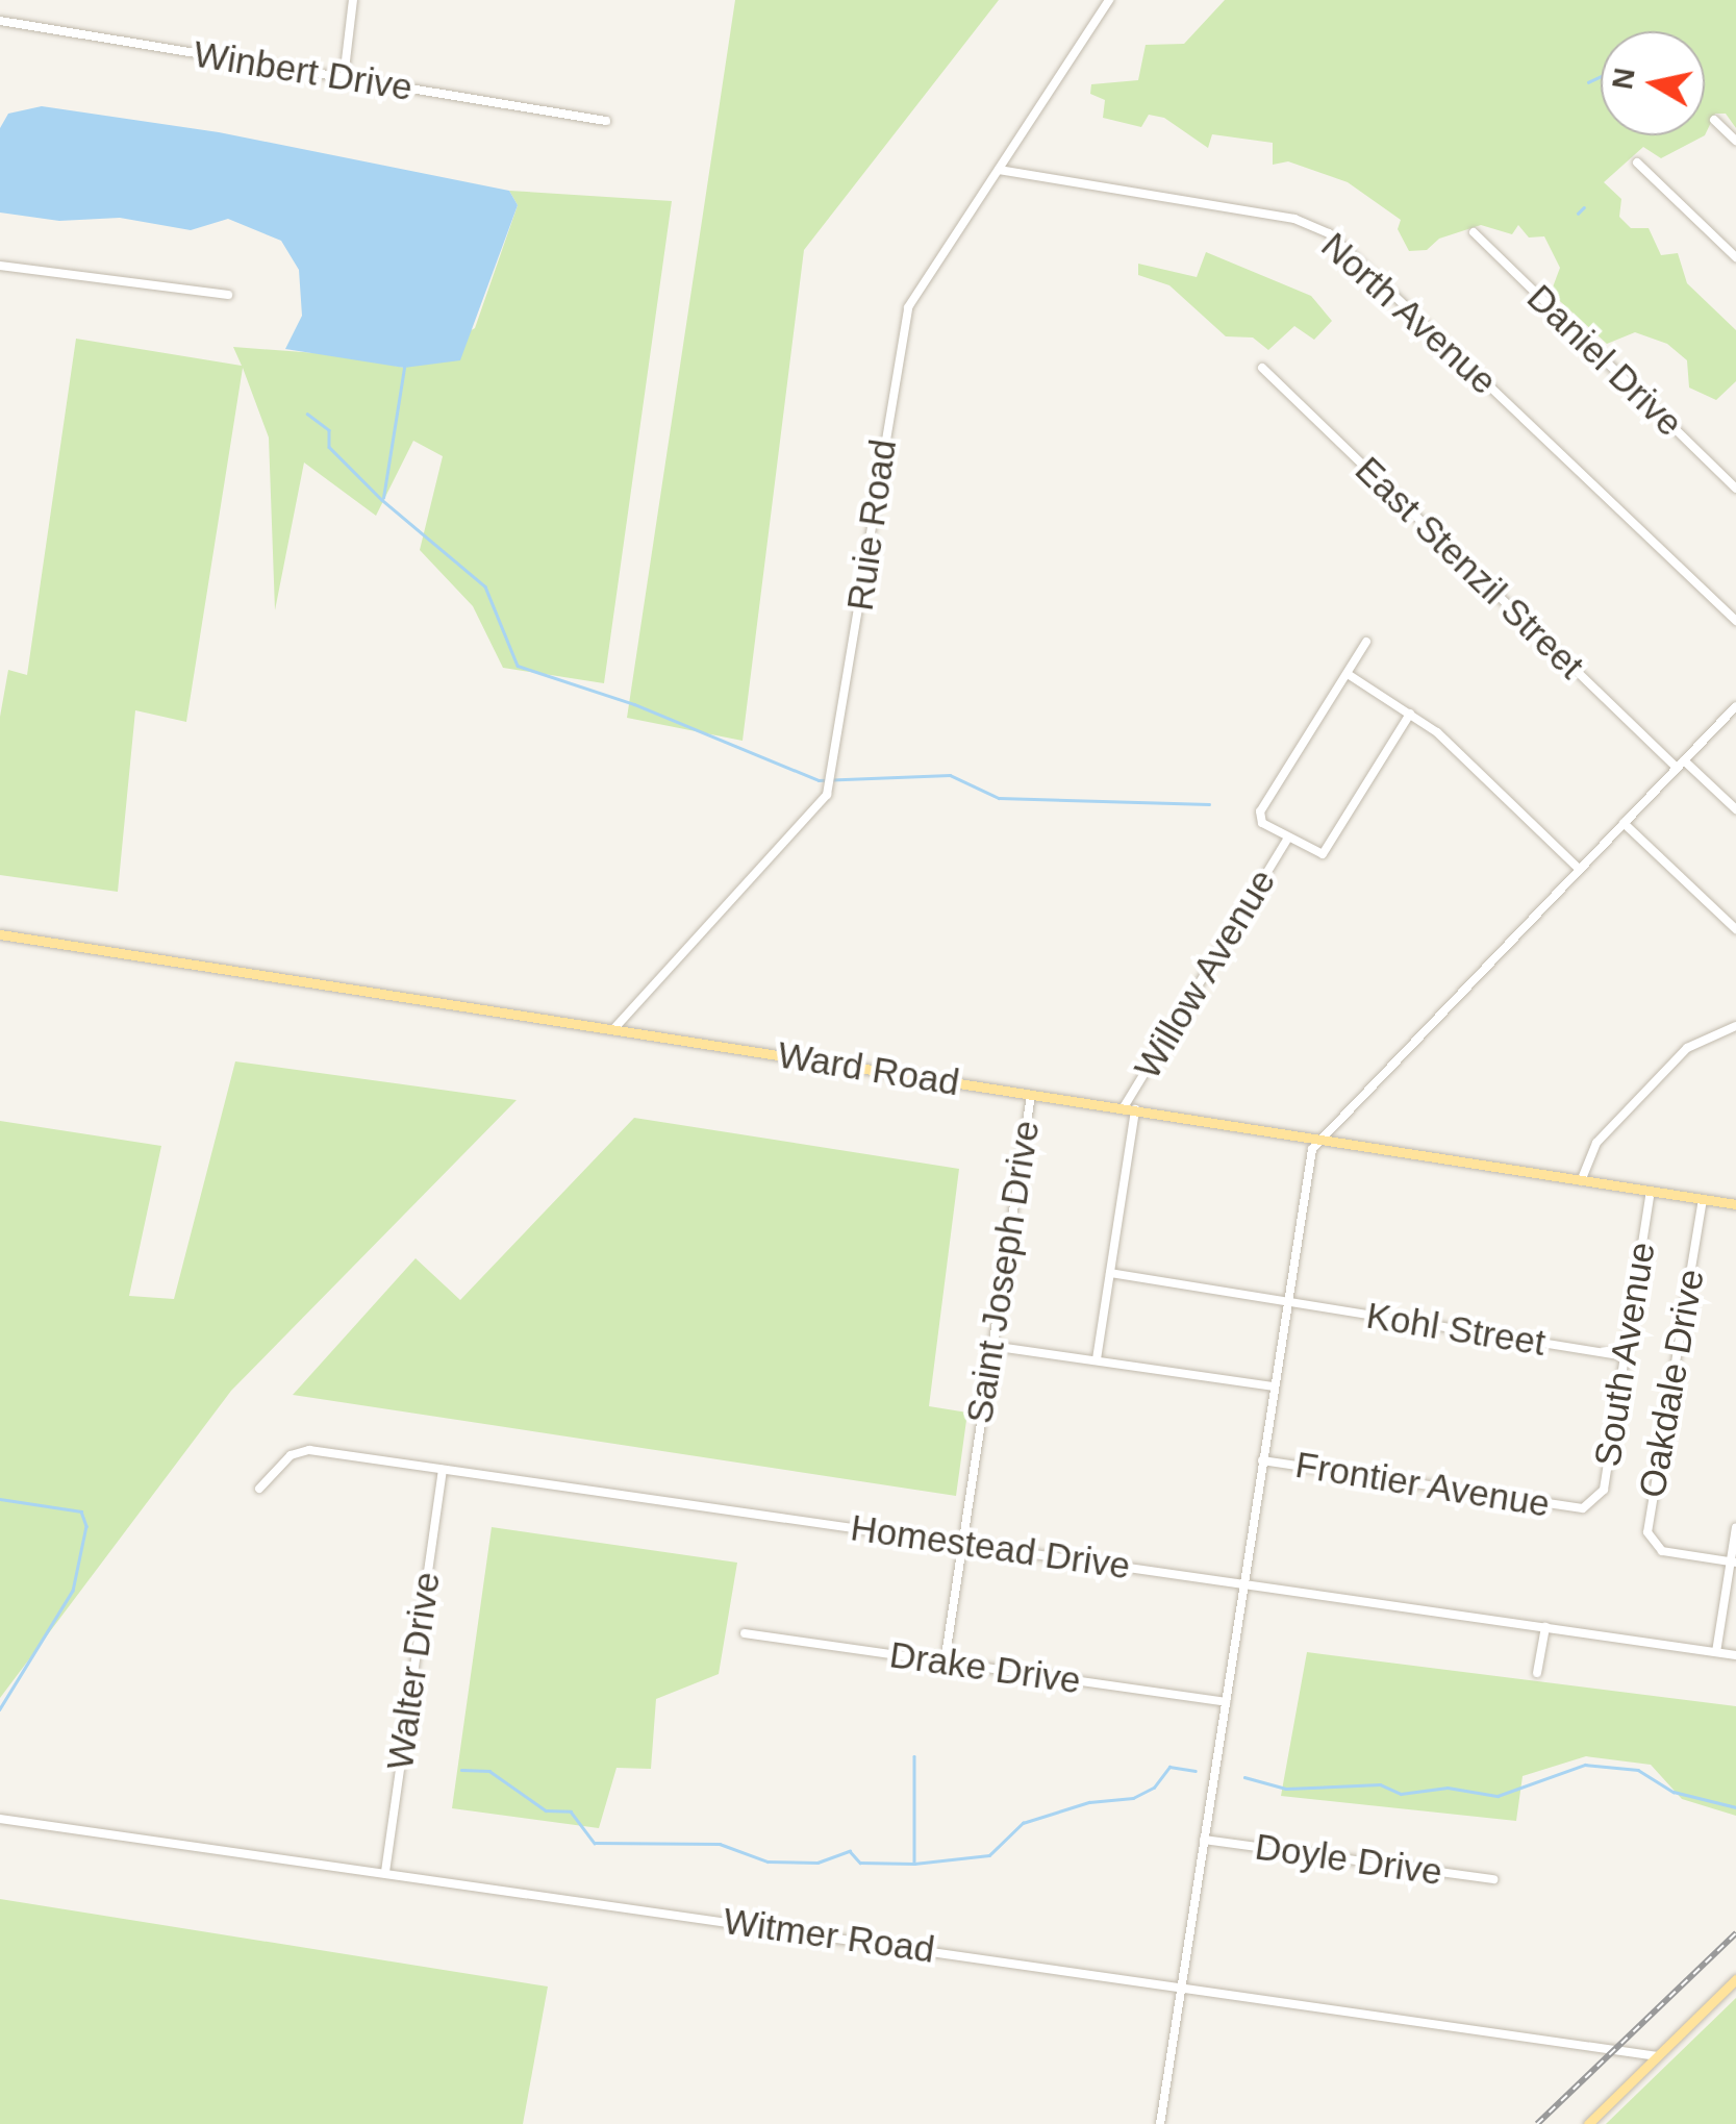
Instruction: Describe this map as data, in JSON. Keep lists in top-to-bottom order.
{
  "streets": {
    "main road": ["Ward Road"],
    "street": [
      "Winbert Drive",
      "North Avenue",
      "Daniel Drive",
      "Ruie Road",
      "East Stenzil Street",
      "Willow Avenue",
      "Saint Joseph Drive",
      "Kohl Street",
      "South Avenue",
      "Oakdale Drive",
      "Frontier Avenue",
      "Homestead Drive",
      "Drake Drive",
      "Walter Drive",
      "Doyle Drive",
      "Witmer Road"
    ]
  },
  "crossings": [
    ["North Avenue", "Ruie Road"],
    ["Ruie Road", "Ward Road"],
    ["Willow Avenue", "Ward Road"],
    ["Ward Road", "Saint Joseph Drive"],
    ["Ward Road", "South Avenue"],
    ["Ward Road", "Oakdale Drive"],
    ["Saint Joseph Drive", "Homestead Drive"],
    ["Saint Joseph Drive", "Drake Drive"],
    ["Kohl Street", "South Avenue"],
    ["South Avenue", "Frontier Avenue"],
    ["Homestead Drive", "Walter Drive"],
    ["Walter Drive", "Witmer Road"]
  ],
  "north": "left"
}
